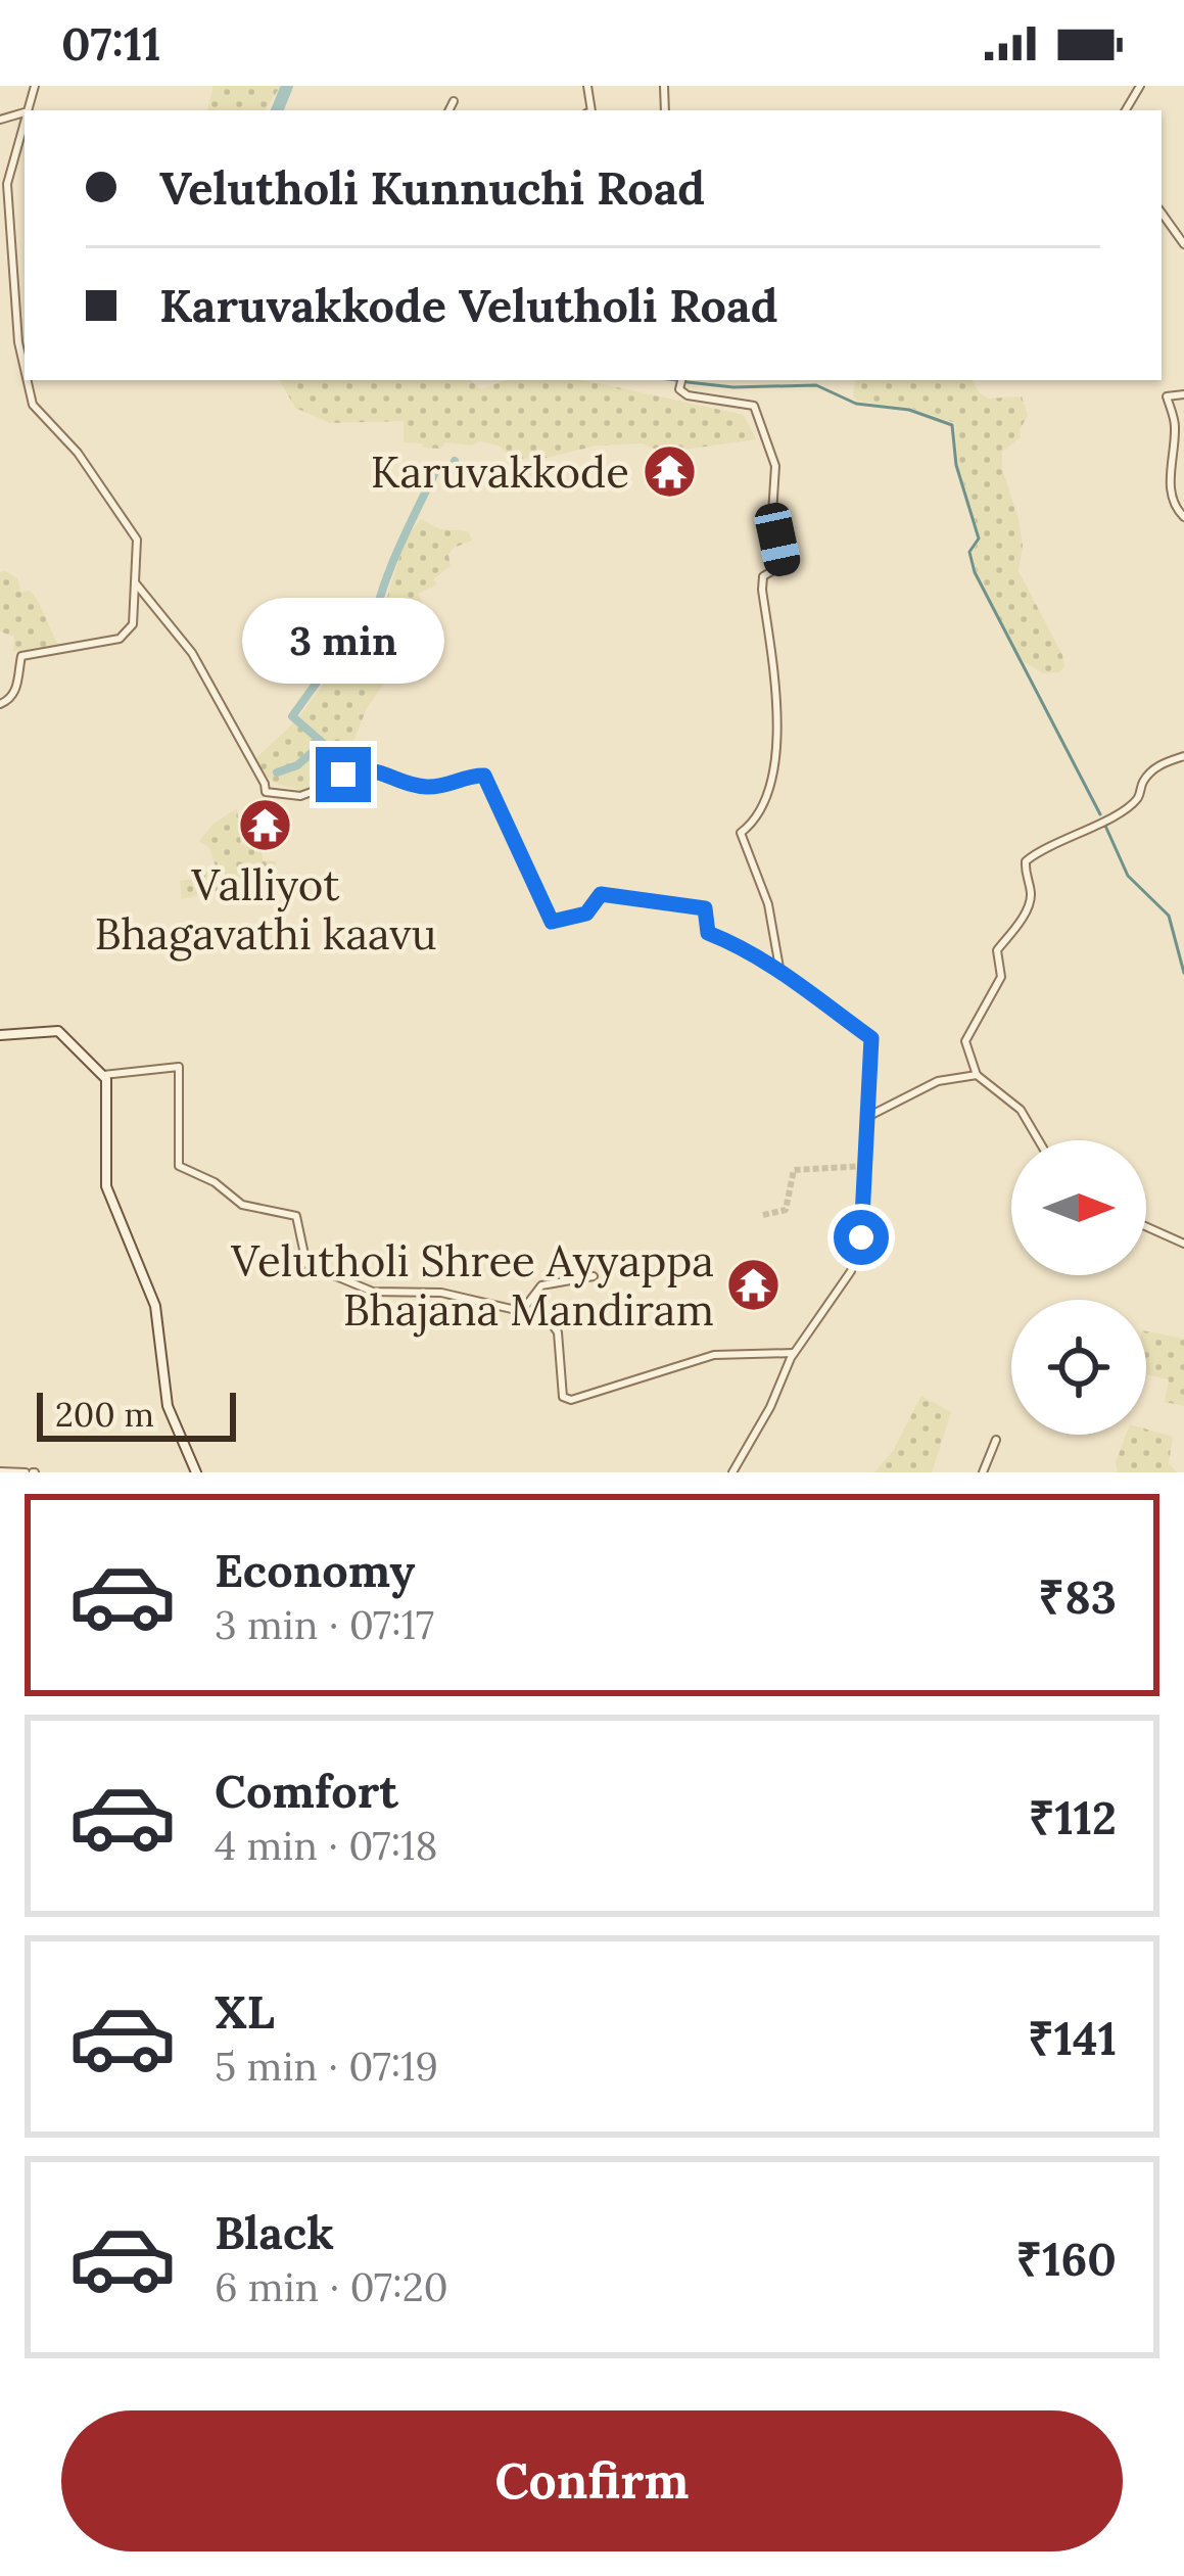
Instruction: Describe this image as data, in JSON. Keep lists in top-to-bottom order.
{
  "places": {
    "temple": ["Karuvakkode", "Valliyot Bhagavathi kaavu", "Velutholi Shree Ayyappa Bhajana Mandiram"]
  },
  "scale_bar": "200 m",
  "north": "right",
  "page": {
    "status": "07:11",
    "banner": ["Velutholi Kunnuchi Road", "Karuvakkode Velutholi Road"],
    "bubble": "3 min",
    "scale": "200 m",
    "list": [
      {
        "name": "Economy",
        "note": "3 min · 07:17",
        "value": "₹83"
      },
      {
        "name": "Comfort",
        "note": "4 min · 07:18",
        "value": "₹112"
      },
      {
        "name": "XL",
        "note": "5 min · 07:19",
        "value": "₹141"
      },
      {
        "name": "Black",
        "note": "6 min · 07:20",
        "value": "₹160"
      }
    ],
    "buttons": "Confirm"
  }
}
